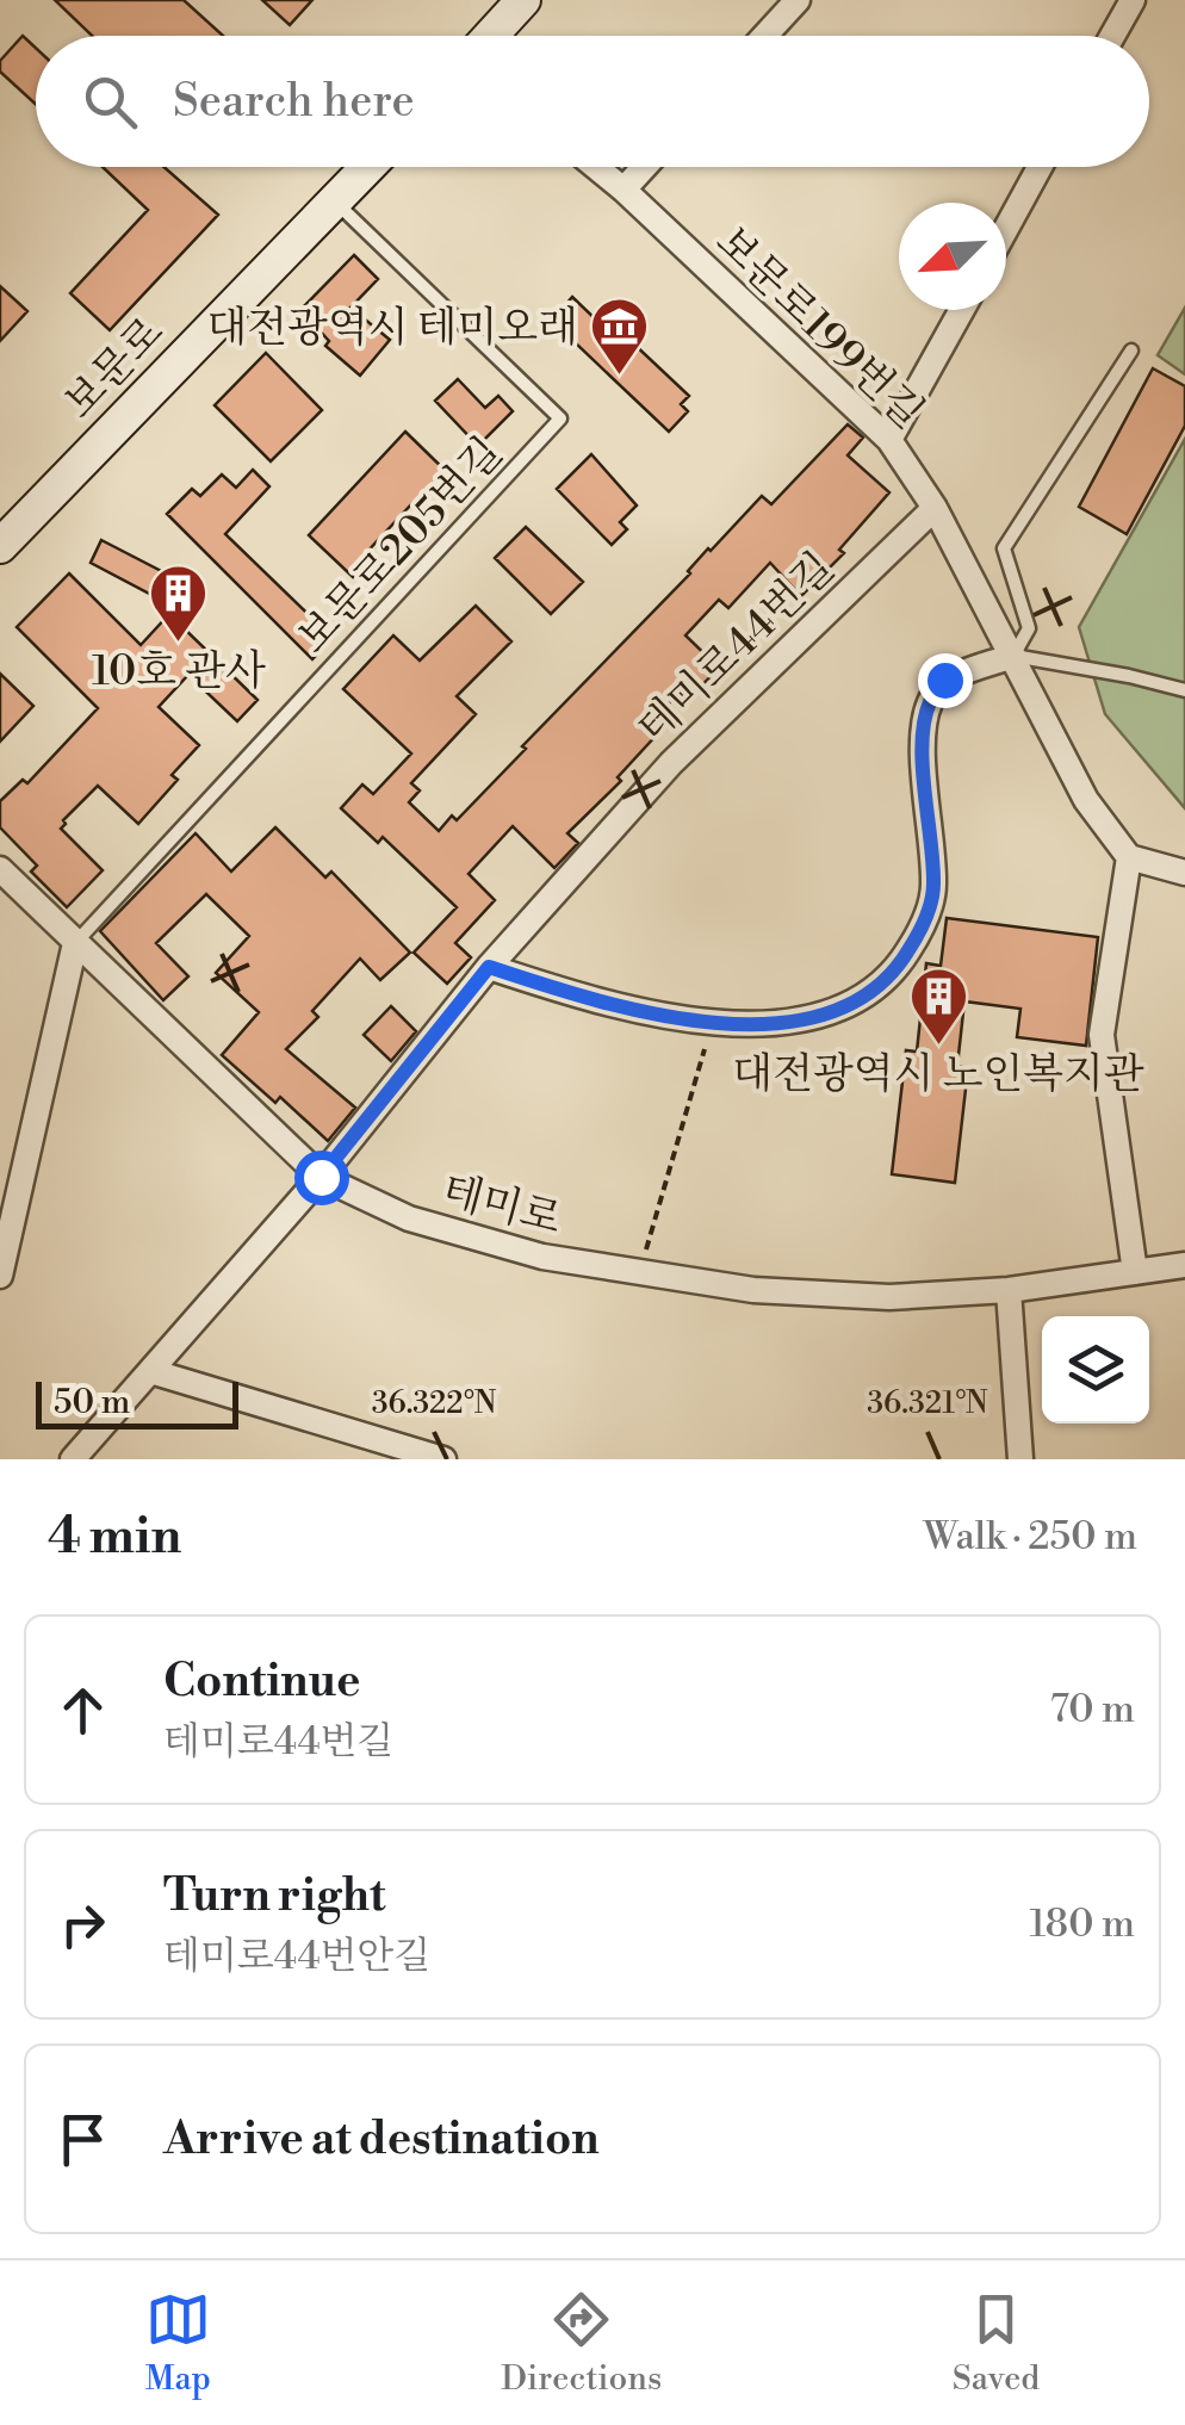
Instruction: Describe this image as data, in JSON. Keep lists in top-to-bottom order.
{
  "streets": {
    "main road": ["보문로"],
    "street": ["보문로199번길", "테미로44번길", "테미로"],
    "lane": ["보문로205번길"]
  },
  "crossings": [
    ["보문로199번길", "테미로44번길"],
    ["보문로", "보문로205번길"],
    ["보문로205번길", "테미로"],
    ["테미로44번길", "테미로"]
  ],
  "places": {
    "museum": ["대전광역시 테미오래"],
    "building": ["10호 관사", "대전광역시 노인복지관"]
  },
  "scale_bar": "50 m",
  "north": "bottom left",
  "page": {
    "search": "Search here",
    "scale": "50 m",
    "heading": ["4 min", "Walk · 250 m"],
    "list": [
      ["Continue", "테미로44번길", "70 m"],
      ["Turn right", "테미로44번안길", "180 m"],
      "Arrive at destination"
    ],
    "nav": ["Map", "Directions", "Saved"]
  },
  "coordinates": ["36.322°N", "36.321°N"]
}
